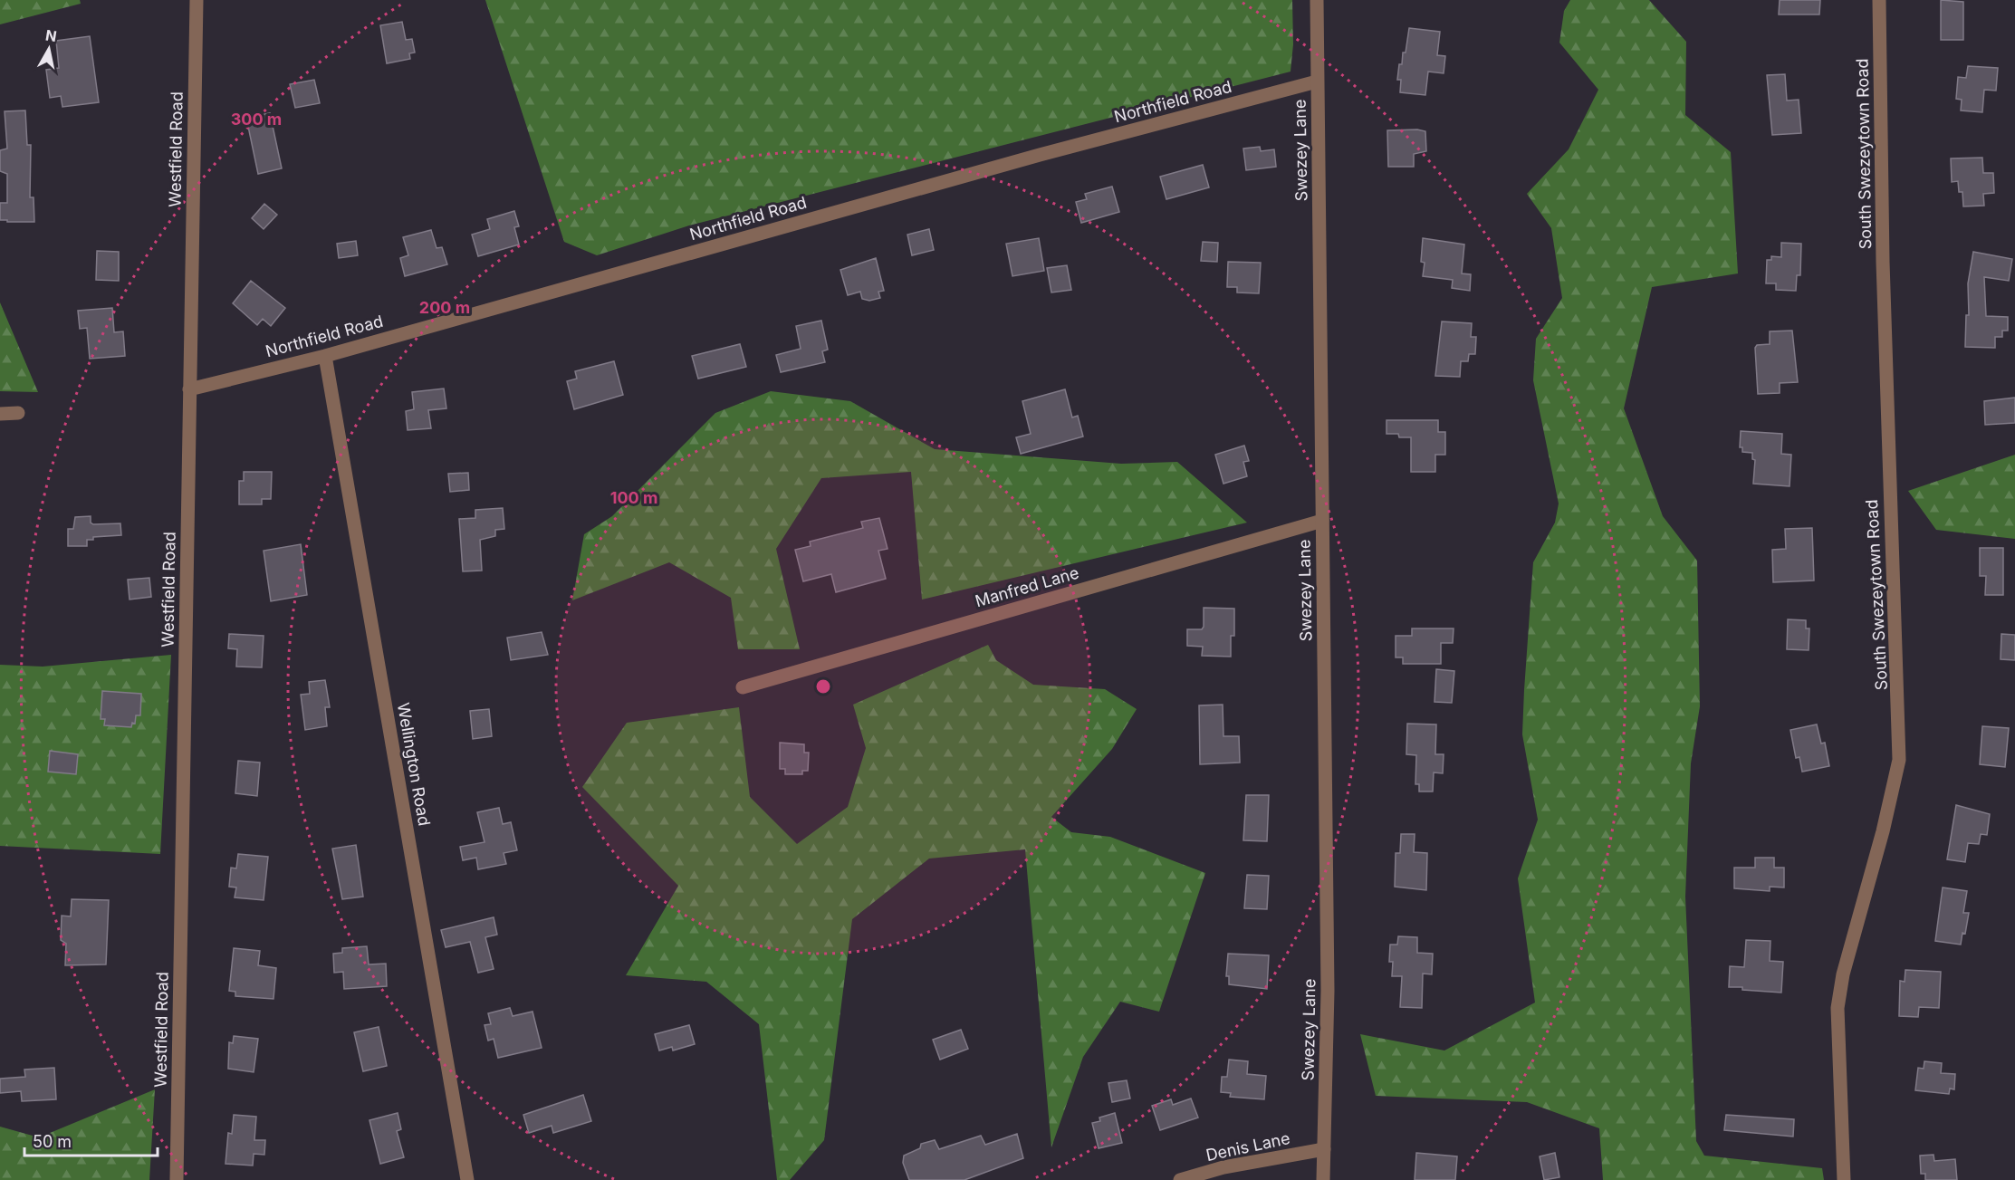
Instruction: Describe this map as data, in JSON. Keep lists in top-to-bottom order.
{
  "streets": {
    "street": [
      "Northfield Road",
      "Westfield Road",
      "Swezey Lane",
      "South Swezeytown Road",
      "Manfred Lane",
      "Wellington Road",
      "Denis Lane"
    ]
  },
  "crossings": [
    ["Northfield Road", "Westfield Road"],
    ["Northfield Road", "Swezey Lane"],
    ["Northfield Road", "Wellington Road"],
    ["Swezey Lane", "Manfred Lane"],
    ["Swezey Lane", "Denis Lane"]
  ],
  "scale_bar": "50 m",
  "north": "top",
  "rings": ["300 m", "200 m", "100 m"]
}
